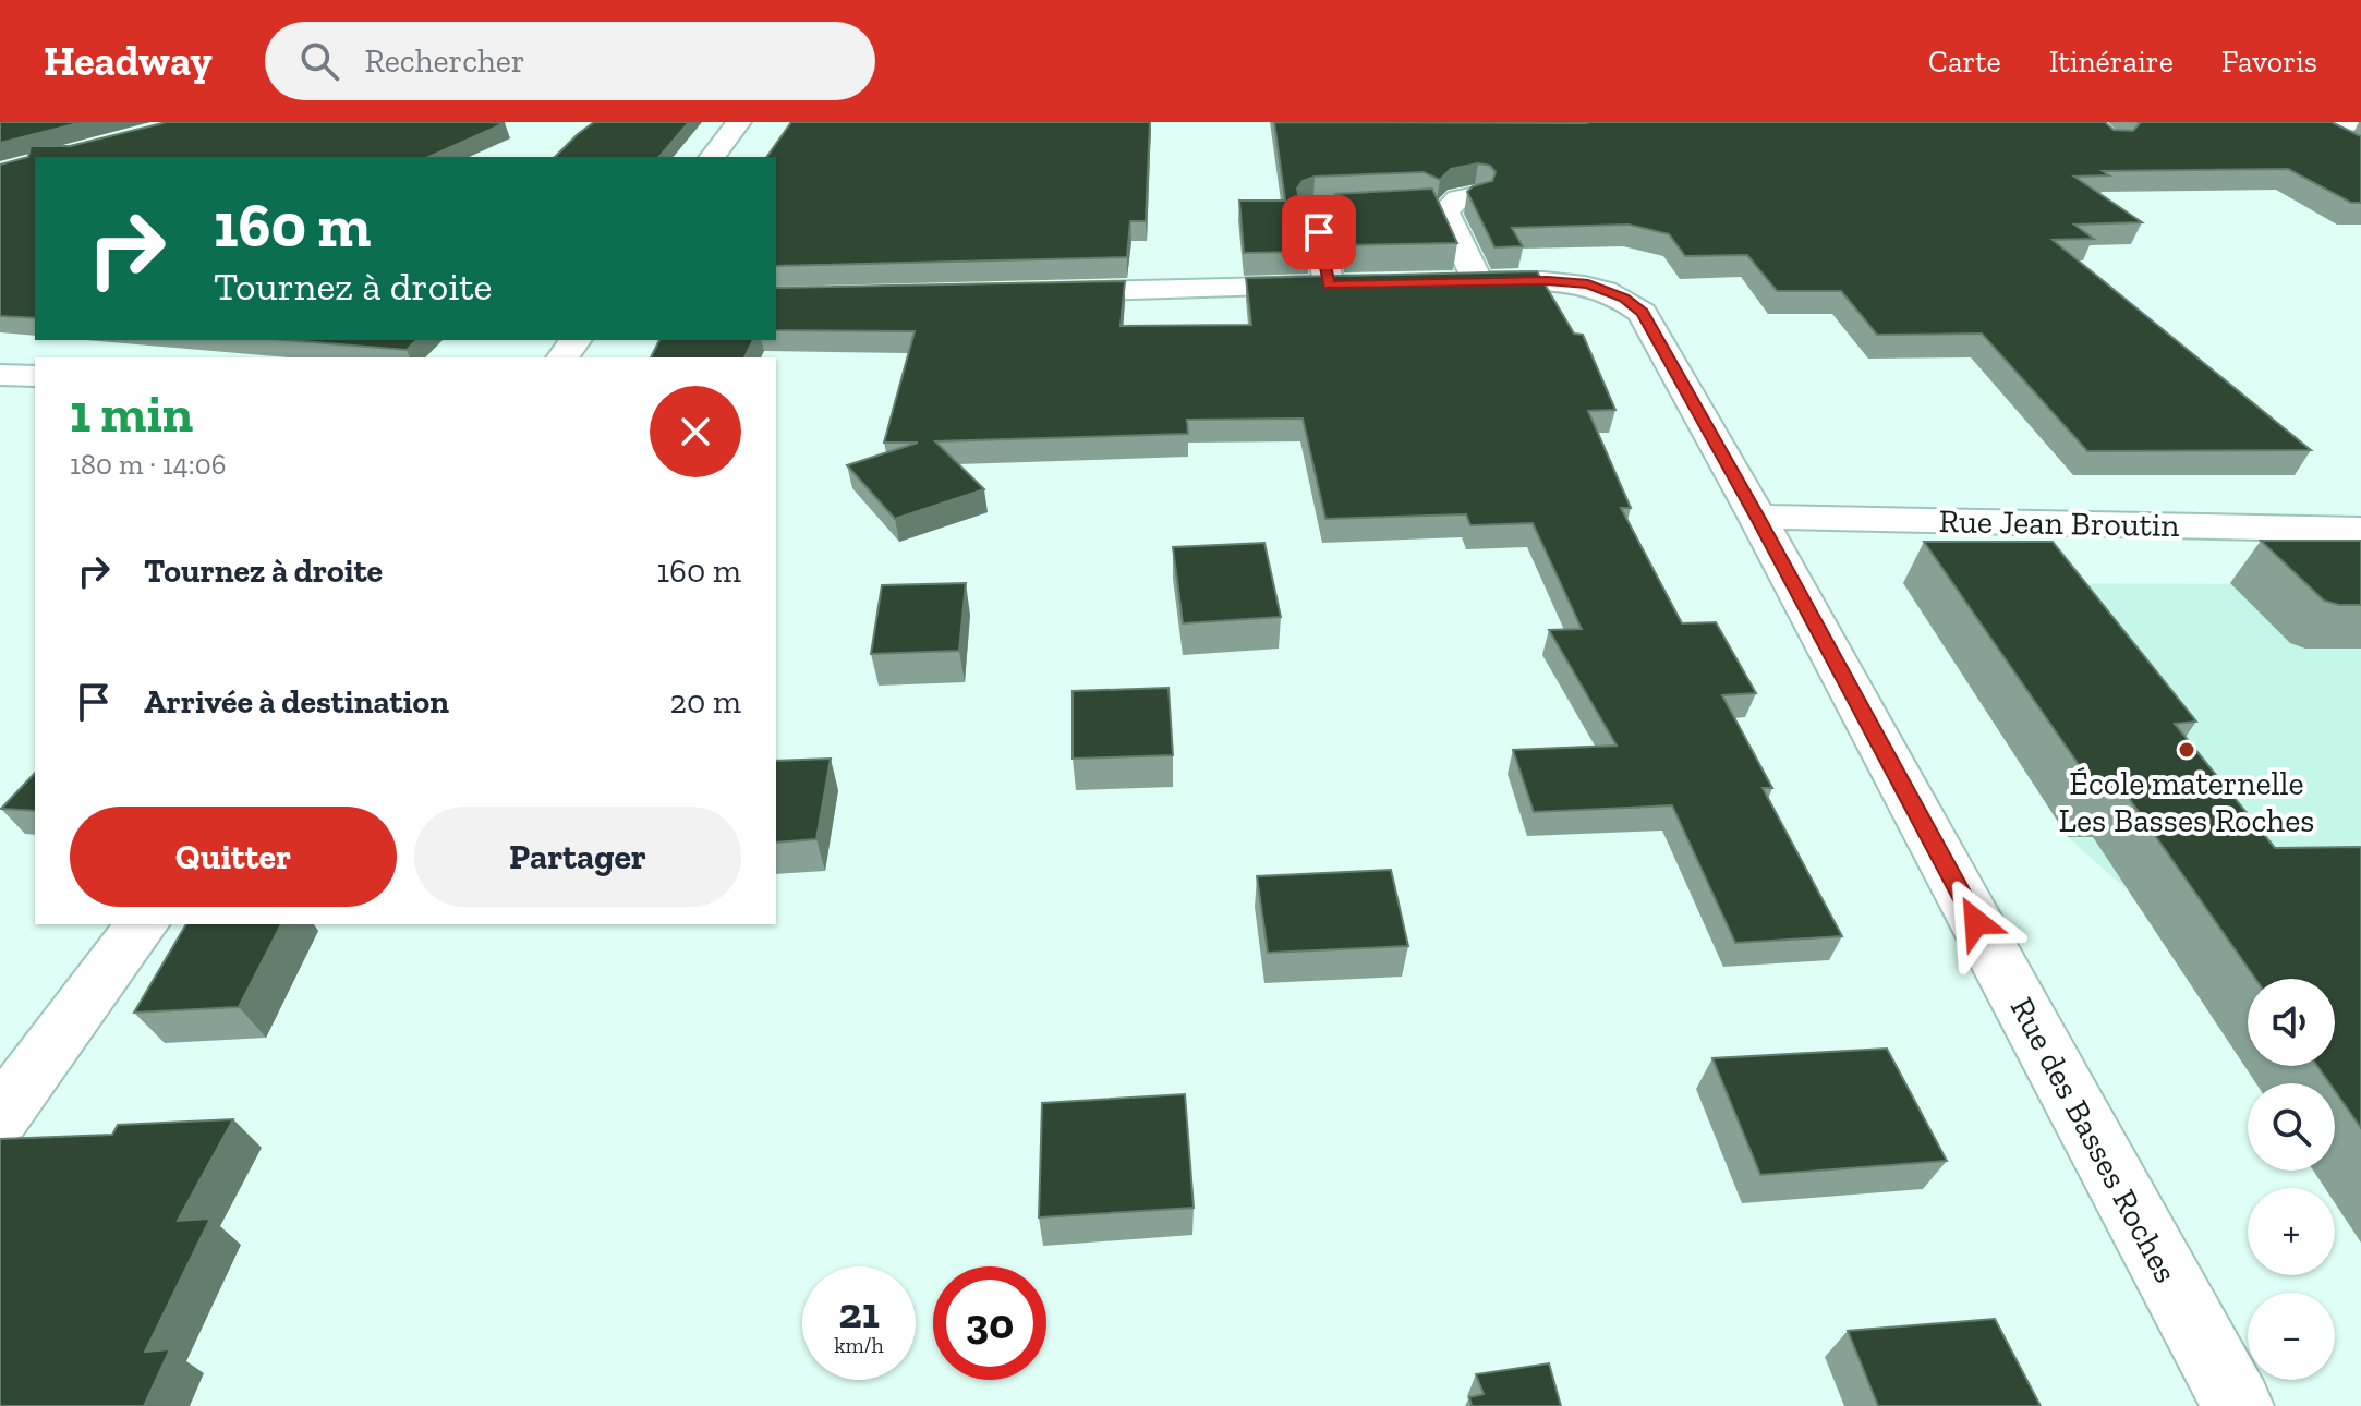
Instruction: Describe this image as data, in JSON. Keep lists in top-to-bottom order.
{
  "streets": {
    "street": ["Rue Jean Broutin", "Rue des Basses Roches"]
  },
  "crossings": [
    ["Rue Jean Broutin", "Rue des Basses Roches"]
  ],
  "places": ["École maternelle Les Basses Roches"],
  "page": {
    "header": "Headway",
    "search": "Rechercher",
    "nav": ["Carte", "Itinéraire", "Favoris"],
    "turn": ["160 m", "Tournez à droite"],
    "heading": ["1 min", "180 m · 14:06"],
    "list": [
      {
        "name": "Tournez à droite",
        "value": "160 m"
      },
      {
        "name": "Arrivée à destination",
        "value": "20 m"
      }
    ],
    "buttons": ["Quitter", "Partager"],
    "map_buttons": ["+", "−"],
    "speed": "21 km/h",
    "limit": "30"
  }
}
